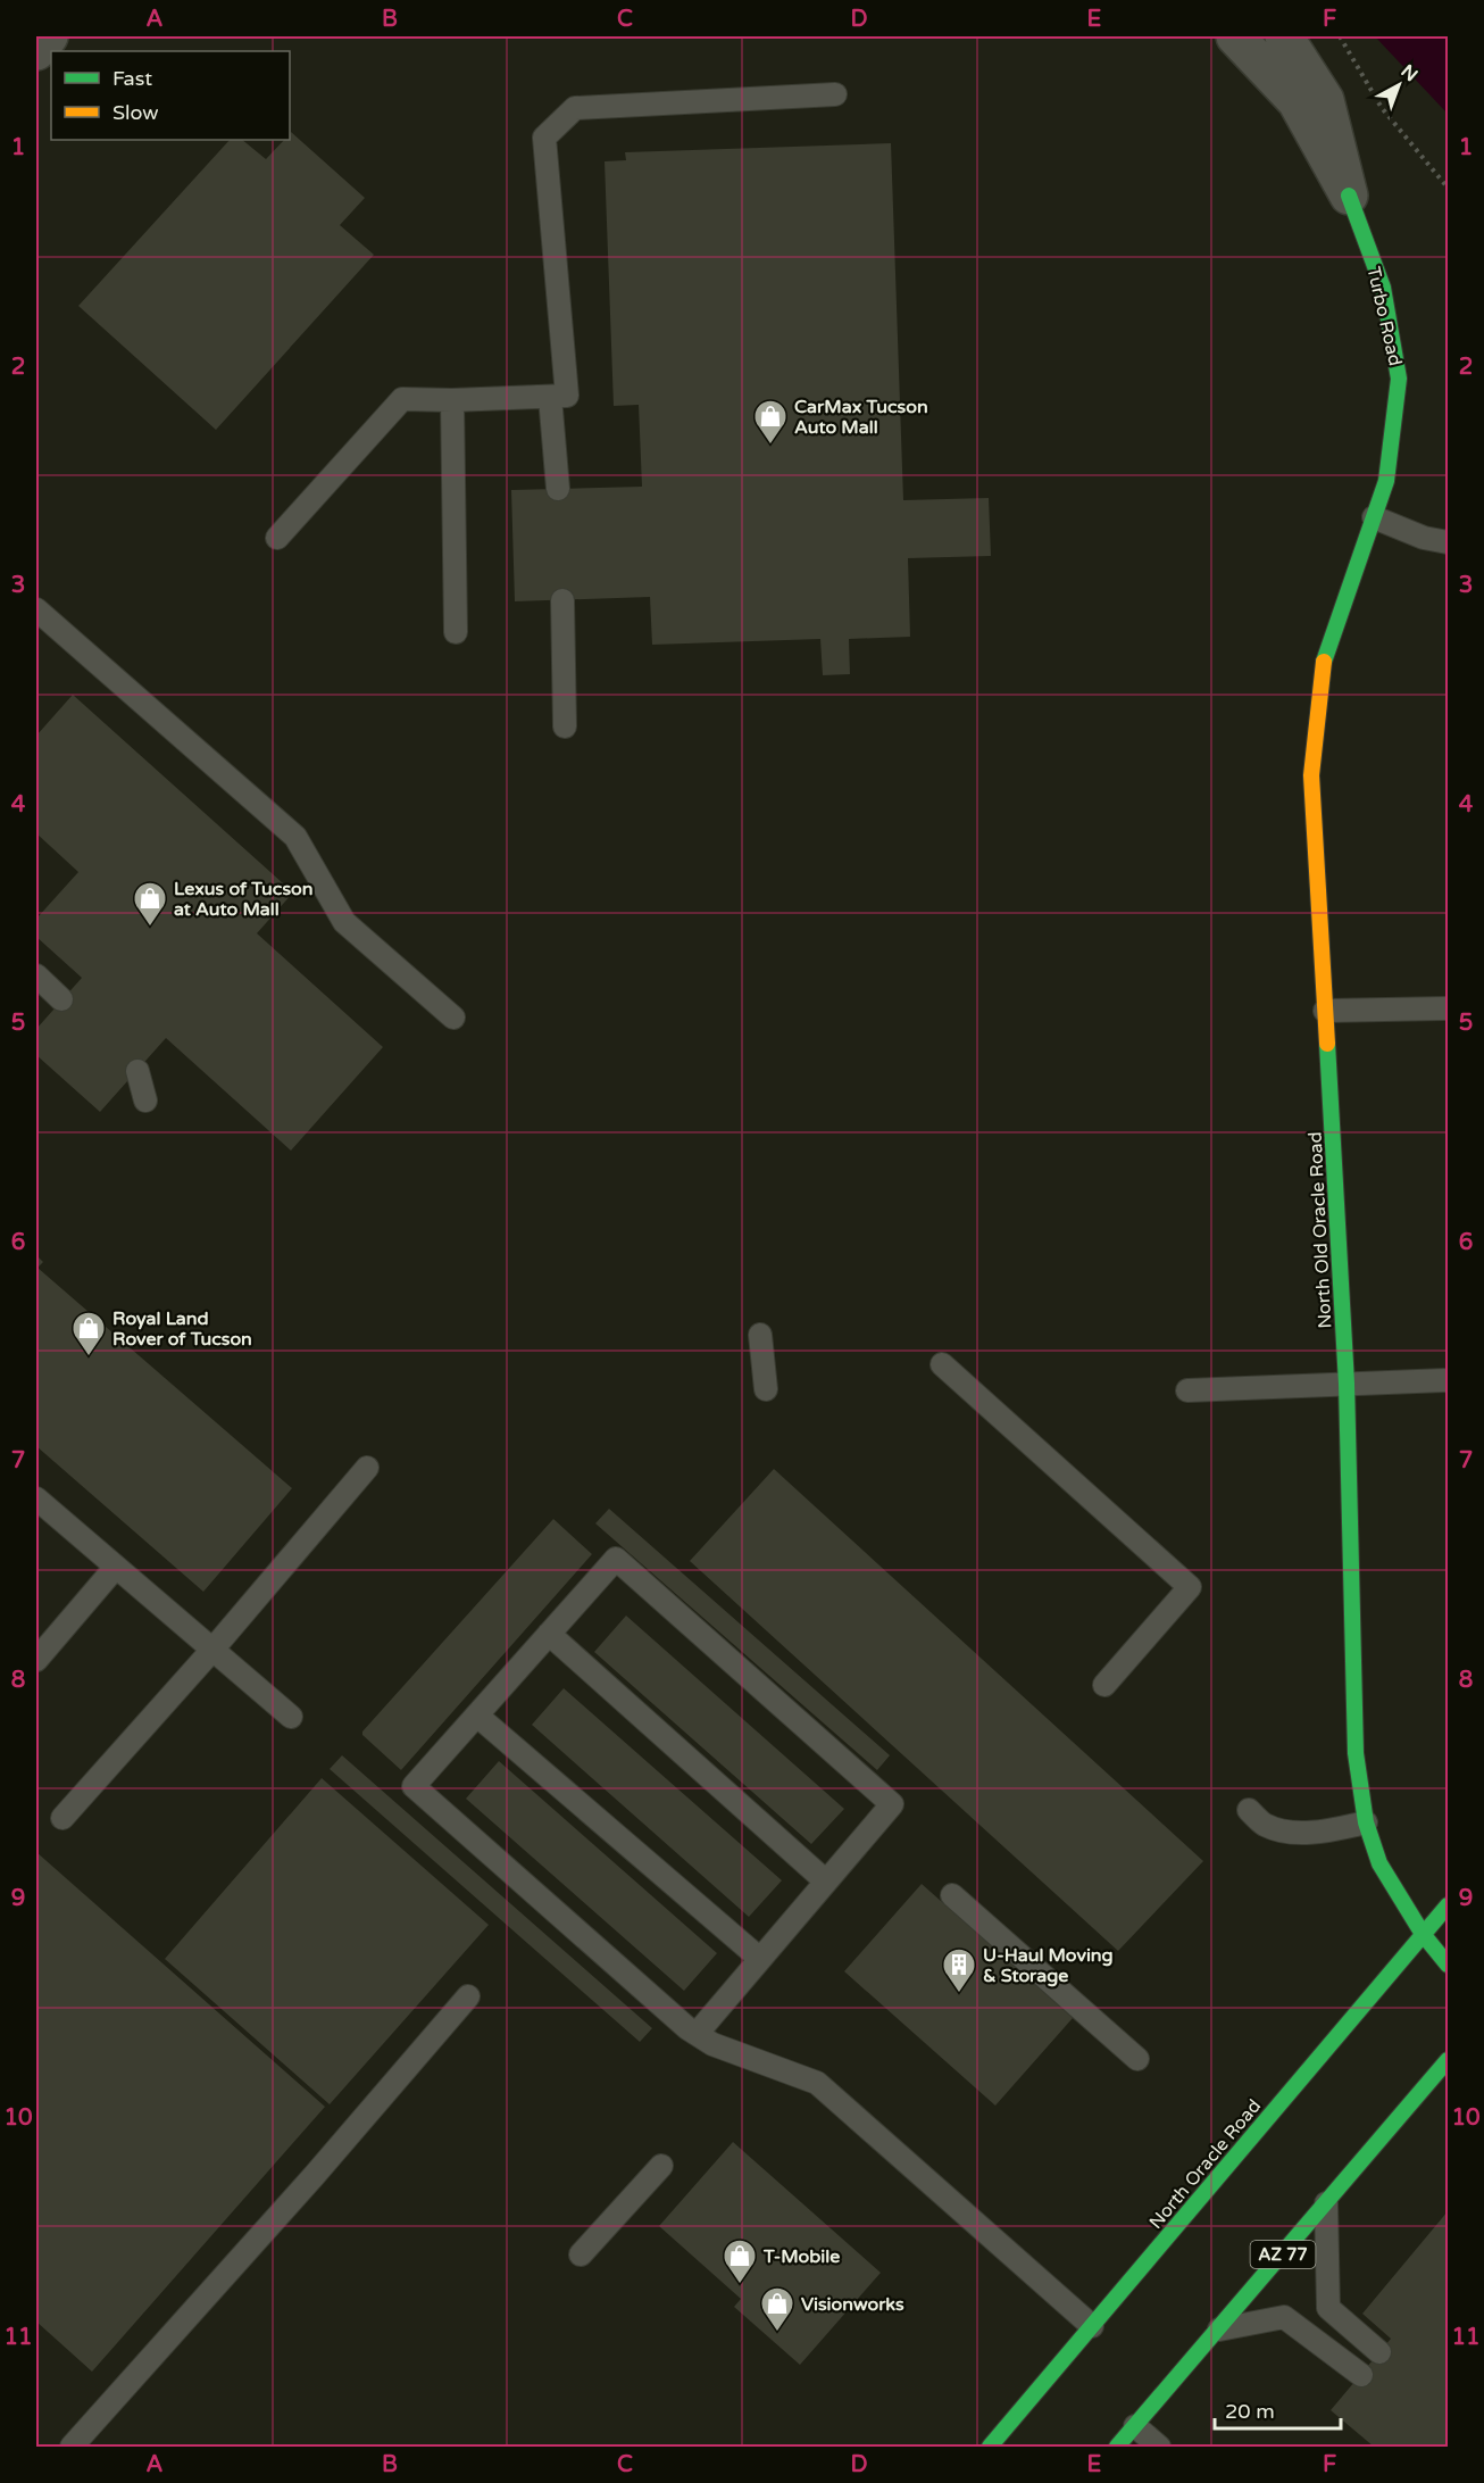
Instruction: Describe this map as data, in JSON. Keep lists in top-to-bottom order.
{
  "streets": {
    "main road": [
      "Turbo Road",
      "North Old Oracle Road",
      "North Oracle Road",
      "AZ 77"
    ]
  },
  "crossings": [
    ["Turbo Road", "North Old Oracle Road"],
    ["North Old Oracle Road", "North Oracle Road"]
  ],
  "places": {
    "shop": [
      "CarMax Tucson Auto Mall",
      "Lexus of Tucson at Auto Mall",
      "Royal Land Rover of Tucson",
      "T-Mobile",
      "Visionworks"
    ],
    "building": ["U-Haul Moving & Storage"]
  },
  "legend": ["Fast", "Slow"],
  "scale_bar": "20 m",
  "north": "top right",
  "grid": {
    "columns": [
      "A",
      "B",
      "C",
      "D",
      "E",
      "F"
    ],
    "rows": [
      "1",
      "2",
      "3",
      "4",
      "5",
      "6",
      "7",
      "8",
      "9",
      "10",
      "11"
    ]
  }
}
